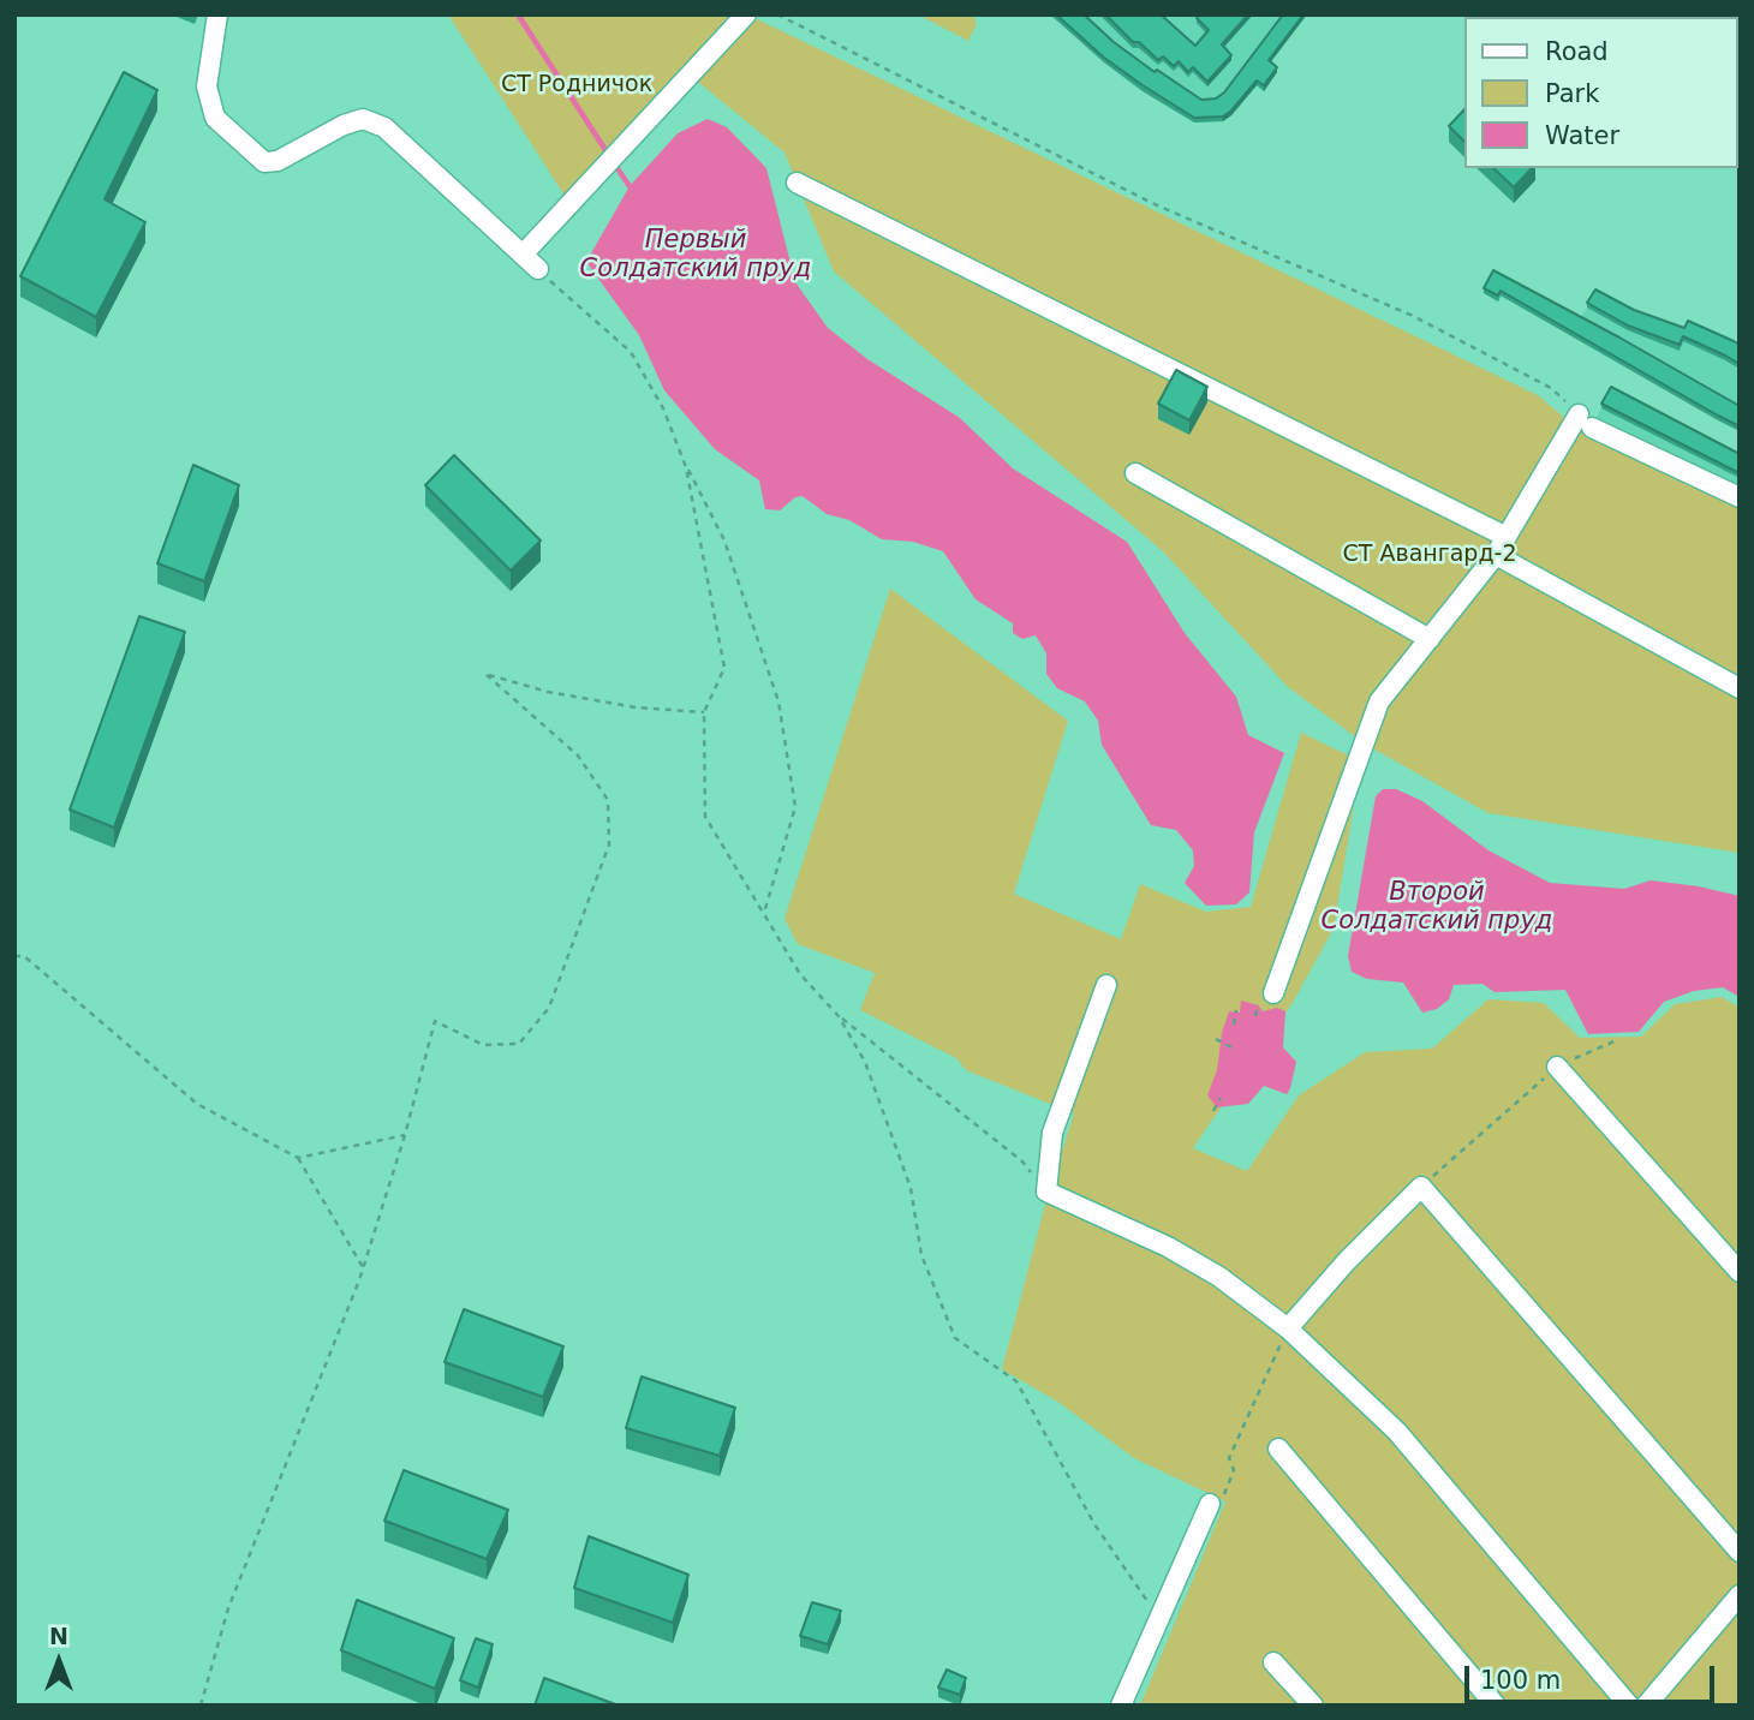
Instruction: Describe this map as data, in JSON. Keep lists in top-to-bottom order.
{
  "water": ["Первый Солдатский пруд", "Второй Солдатский пруд"],
  "parks": ["СТ Родничок", "СТ Авангард-2"],
  "legend": ["Road", "Park", "Water"],
  "scale_bar": "100 m",
  "north": "top"
}
